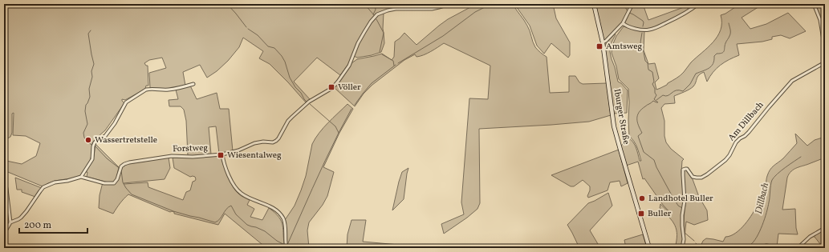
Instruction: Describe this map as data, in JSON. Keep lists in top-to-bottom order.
{
  "streets": {
    "main road": ["Iburger Straße"],
    "street": ["Am Dillbach", "Forstweg"]
  },
  "water": ["Dillbach"],
  "places": {
    "transit": [
      "Amtsweg",
      "Völler",
      "Wiesentalweg",
      "Buller"
    ],
    "other": ["Wassertretstelle", "Landhotel Buller"]
  },
  "scale_bar": "200 m"
}
